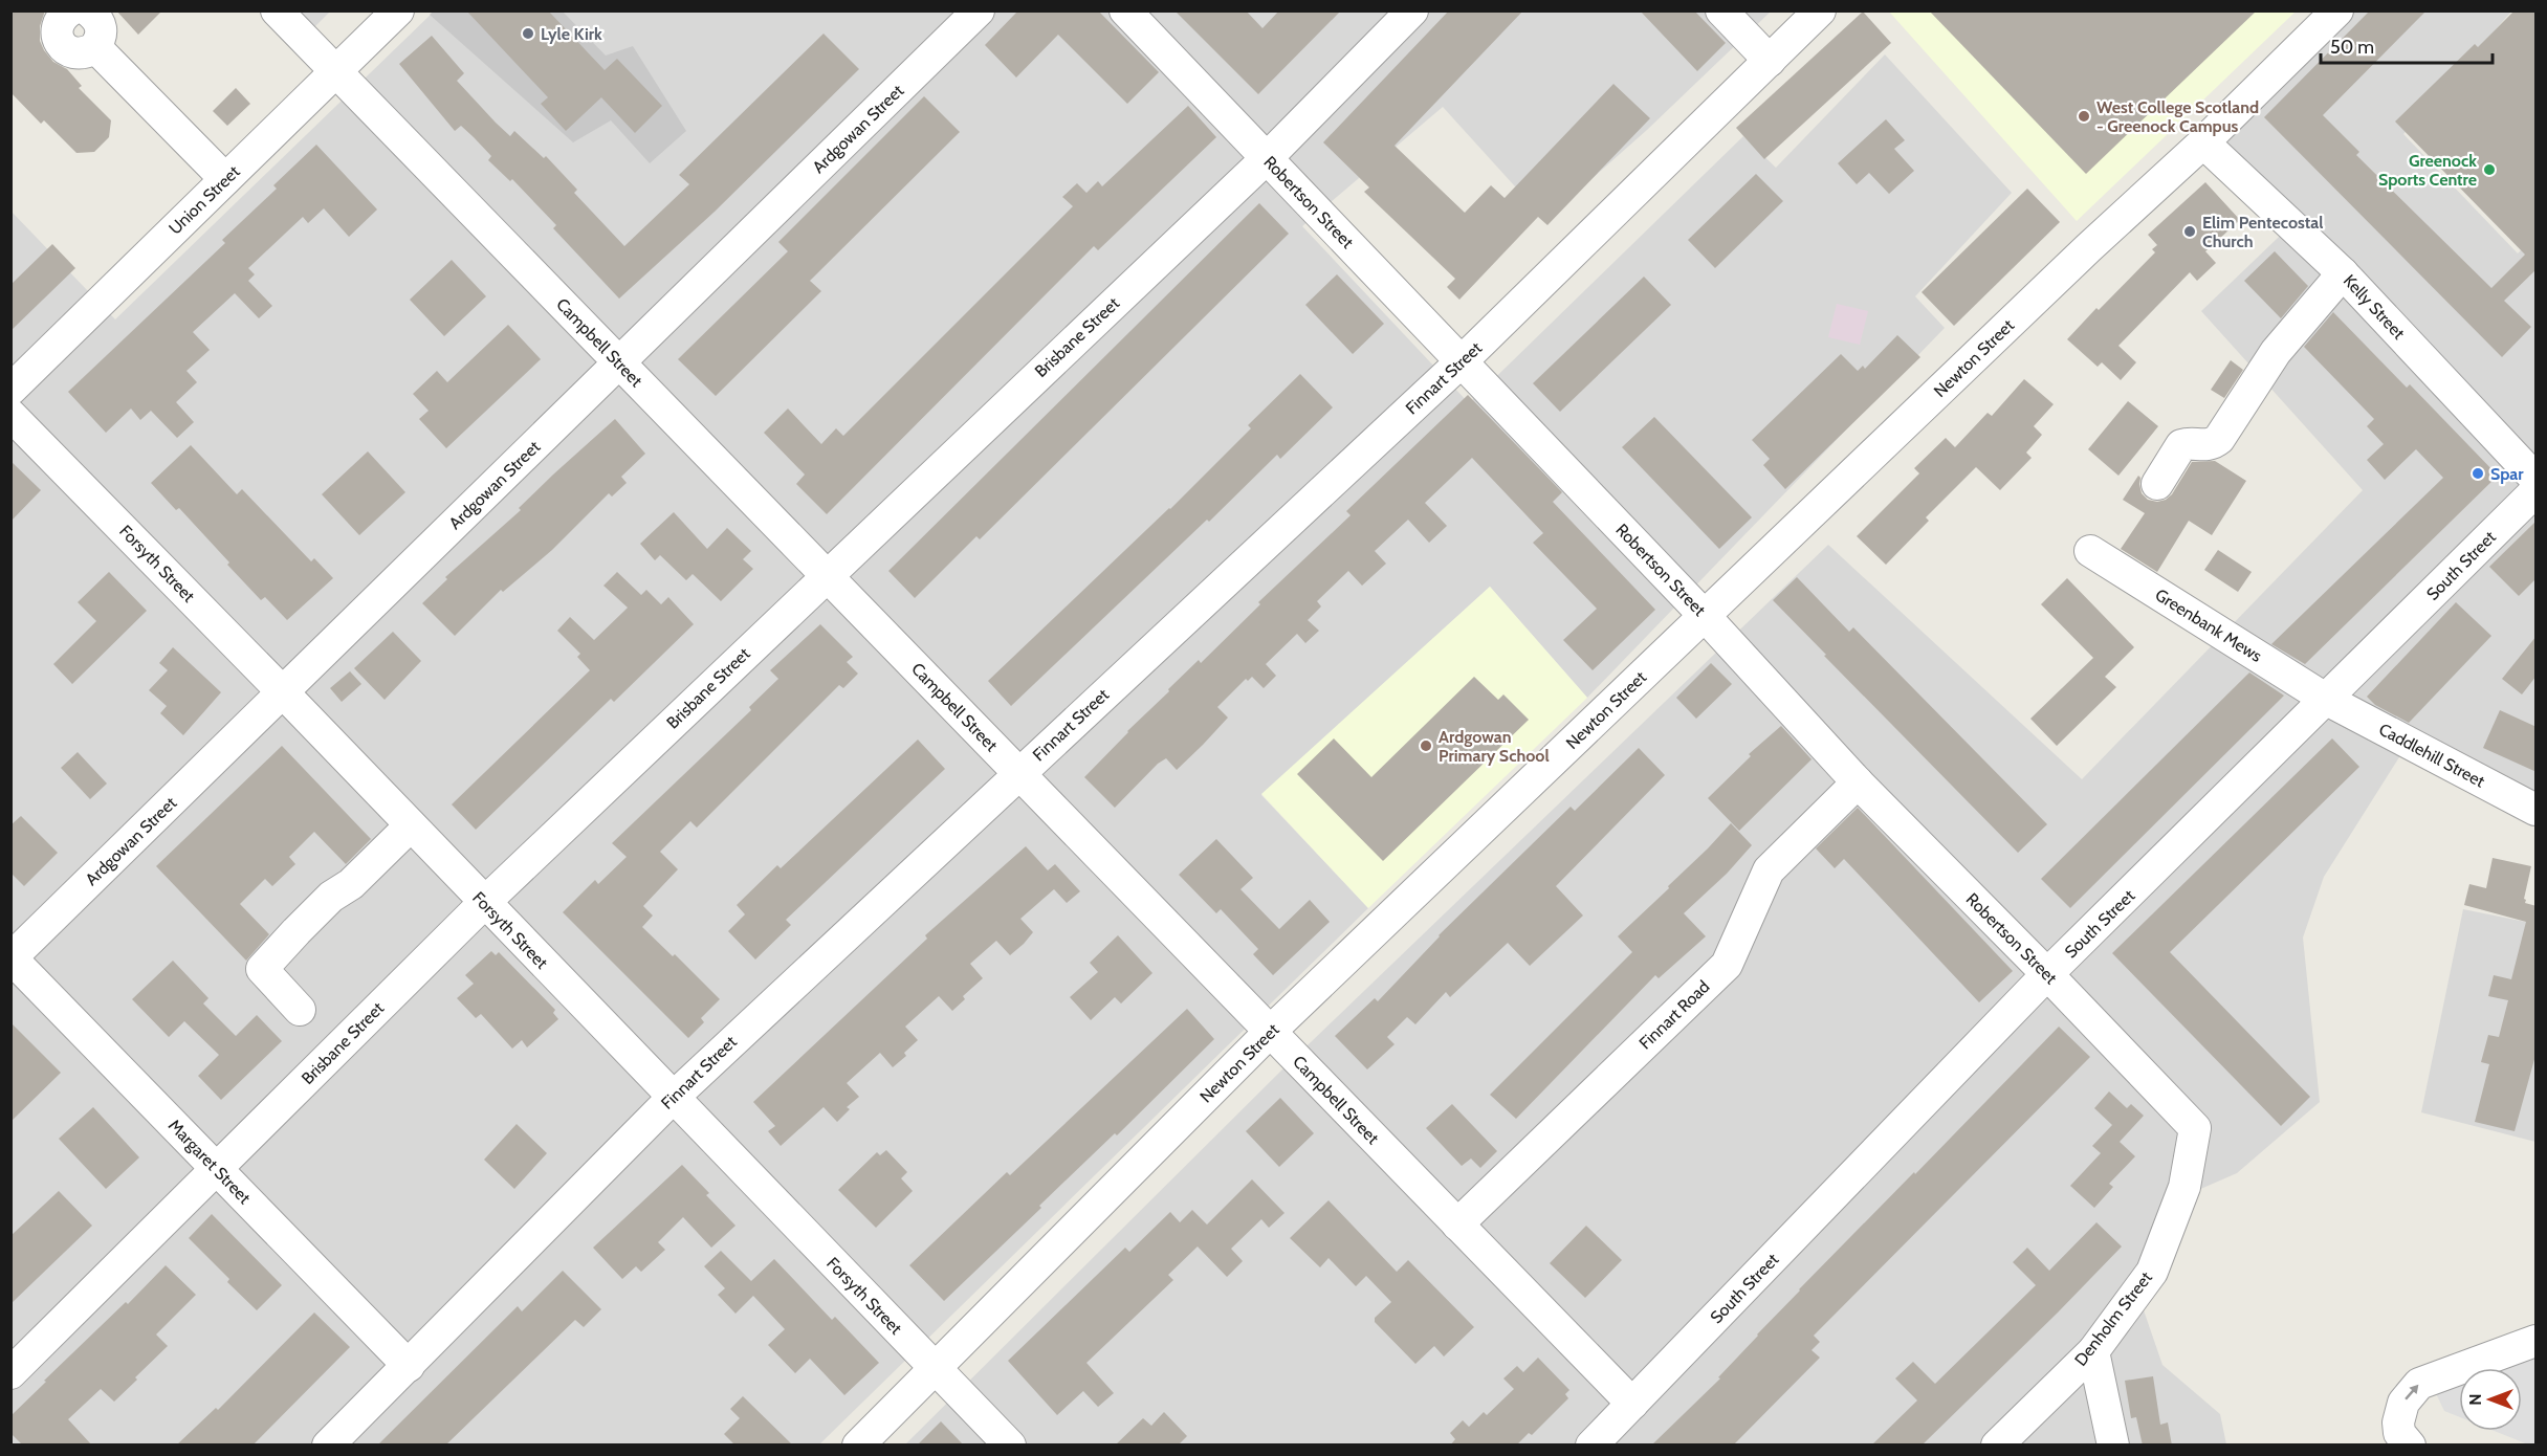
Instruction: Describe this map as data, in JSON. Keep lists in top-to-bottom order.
{
  "streets": {
    "street": [
      "Ardgowan Street",
      "Union Street",
      "Robertson Street",
      "Kelly Street",
      "Brisbane Street",
      "Campbell Street",
      "Newton Street",
      "Finnart Street",
      "Forsyth Street",
      "South Street",
      "Greenbank Mews",
      "Caddlehill Street",
      "Finnart Road",
      "Margaret Street",
      "Denholm Street"
    ]
  },
  "crossings": [
    ["Ardgowan Street", "Campbell Street"],
    ["Ardgowan Street", "Forsyth Street"],
    ["Ardgowan Street", "Margaret Street"],
    ["Union Street", "Campbell Street"],
    ["Robertson Street", "Brisbane Street"],
    ["Robertson Street", "Newton Street"],
    ["Robertson Street", "Finnart Street"],
    ["Robertson Street", "South Street"],
    ["Robertson Street", "Finnart Road"],
    ["Robertson Street", "Denholm Street"],
    ["Kelly Street", "Newton Street"],
    ["Brisbane Street", "Campbell Street"],
    ["Brisbane Street", "Forsyth Street"],
    ["Brisbane Street", "Margaret Street"],
    ["Campbell Street", "Newton Street"],
    ["Campbell Street", "Finnart Street"],
    ["Campbell Street", "South Street"],
    ["Campbell Street", "Finnart Road"],
    ["Newton Street", "Forsyth Street"],
    ["Finnart Street", "Forsyth Street"],
    ["Finnart Street", "Margaret Street"],
    ["South Street", "Greenbank Mews"],
    ["South Street", "Caddlehill Street"],
    ["Greenbank Mews", "Caddlehill Street"]
  ],
  "places": [
    "Lyle Kirk",
    "West College Scotland - Greenock Campus",
    "Greenock Sports Centre",
    "Elim Pentecostal Church",
    "Spar",
    "Ardgowan Primary School"
  ],
  "scale_bar": "50 m",
  "north": "left"
}
